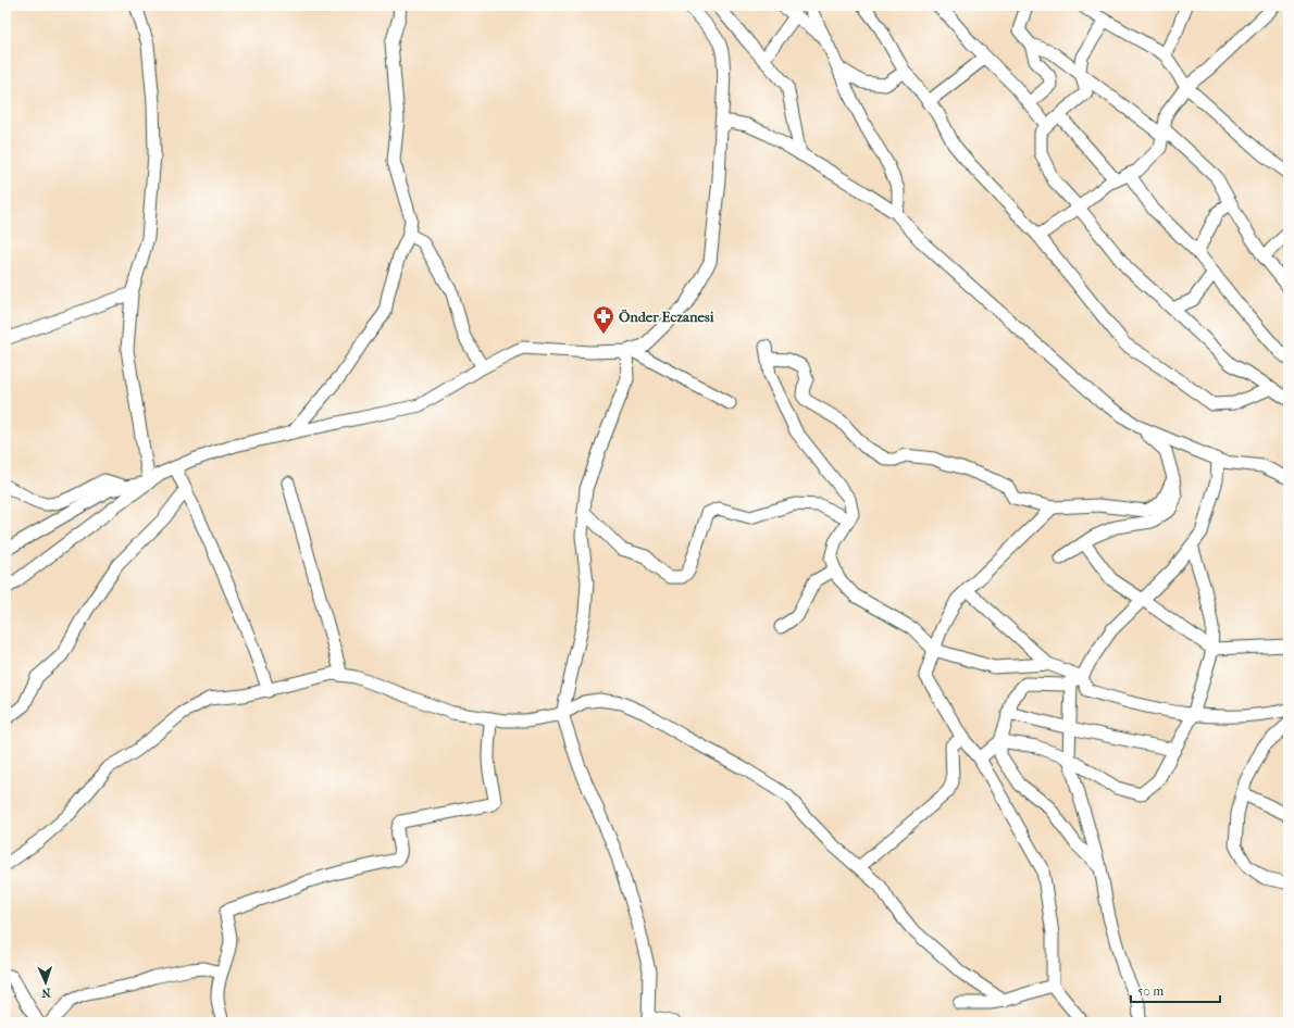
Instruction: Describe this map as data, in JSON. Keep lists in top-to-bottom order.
{
  "places": {
    "pharmacy": ["Önder Eczanesi"]
  },
  "scale_bar": "50 m",
  "north": "bottom"
}
